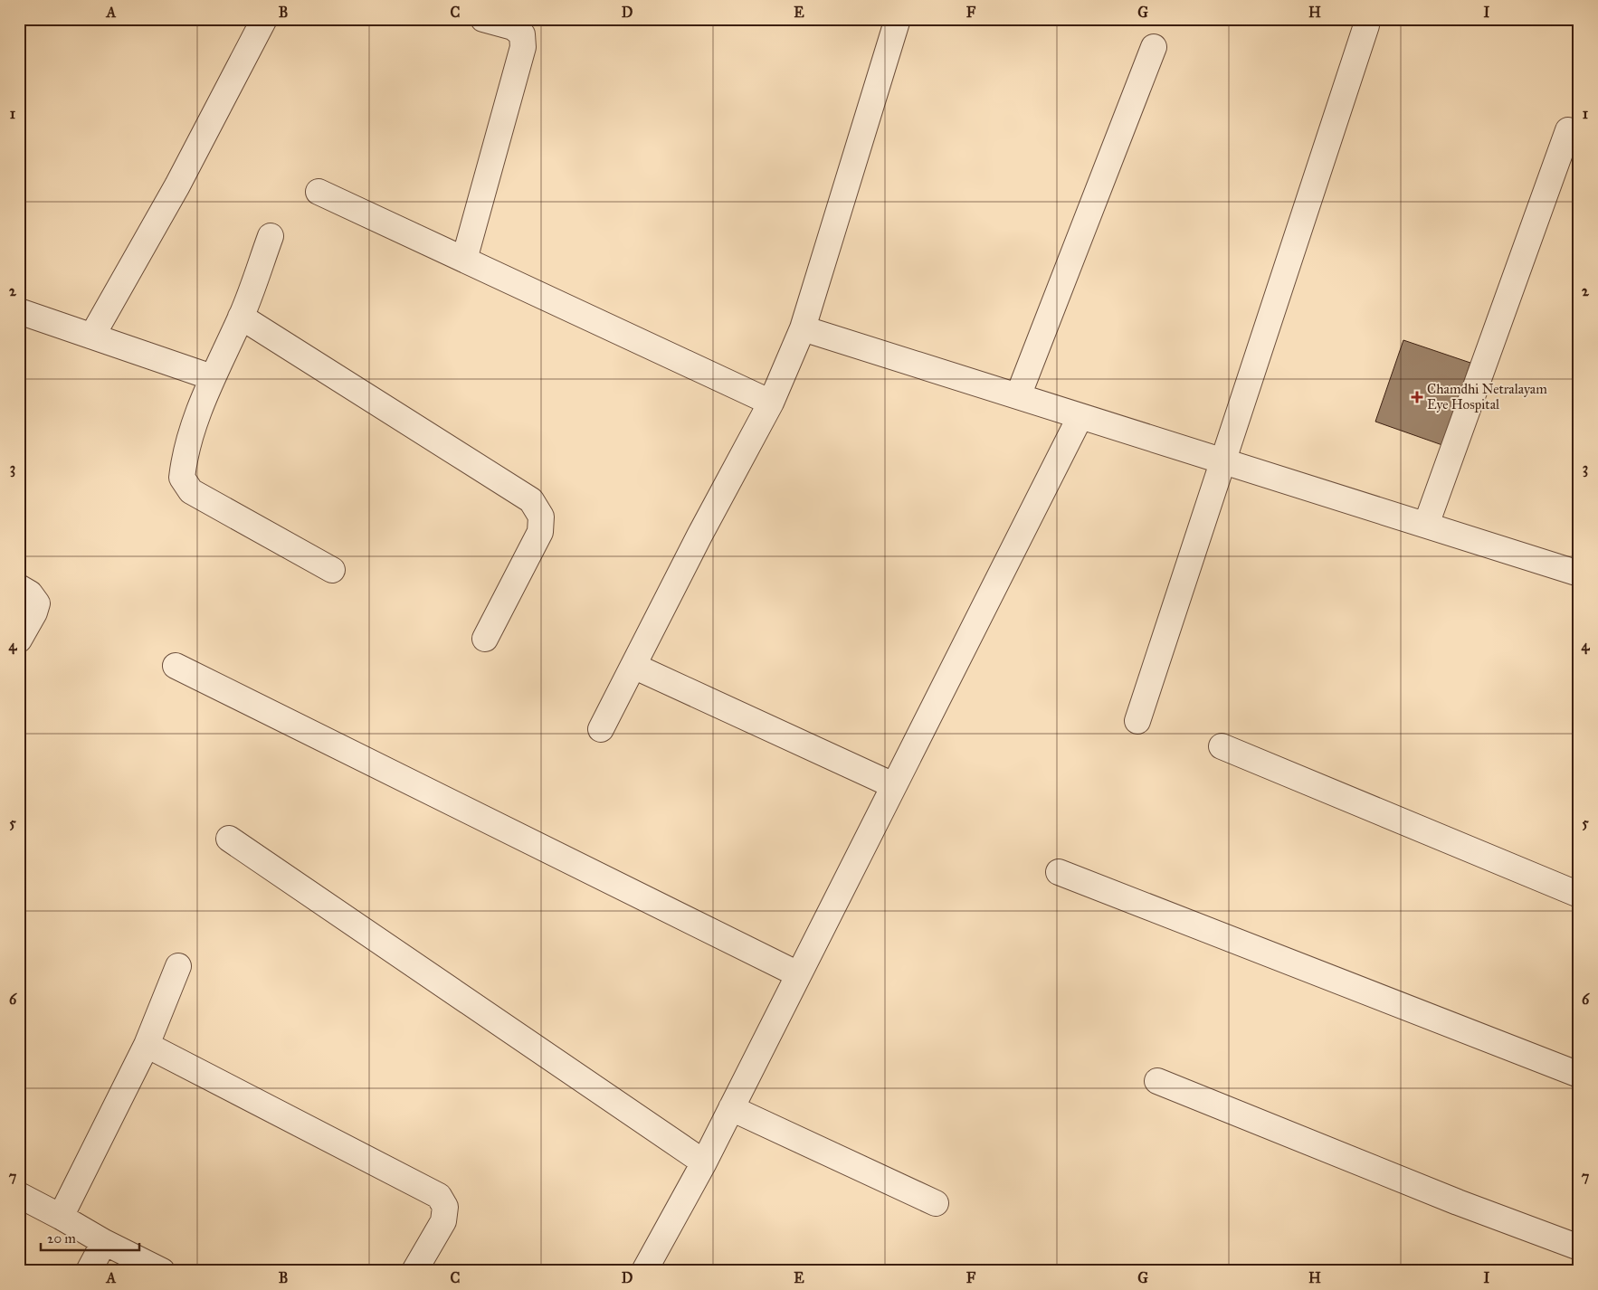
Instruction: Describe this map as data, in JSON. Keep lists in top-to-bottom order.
{
  "places": {
    "health": ["Chamdhi Netralayam Eye Hospital"]
  },
  "scale_bar": "20 m",
  "grid": {
    "columns": [
      "A",
      "B",
      "C",
      "D",
      "E",
      "F",
      "G",
      "H",
      "I"
    ],
    "rows": [
      "1",
      "2",
      "3",
      "4",
      "5",
      "6",
      "7"
    ]
  }
}
